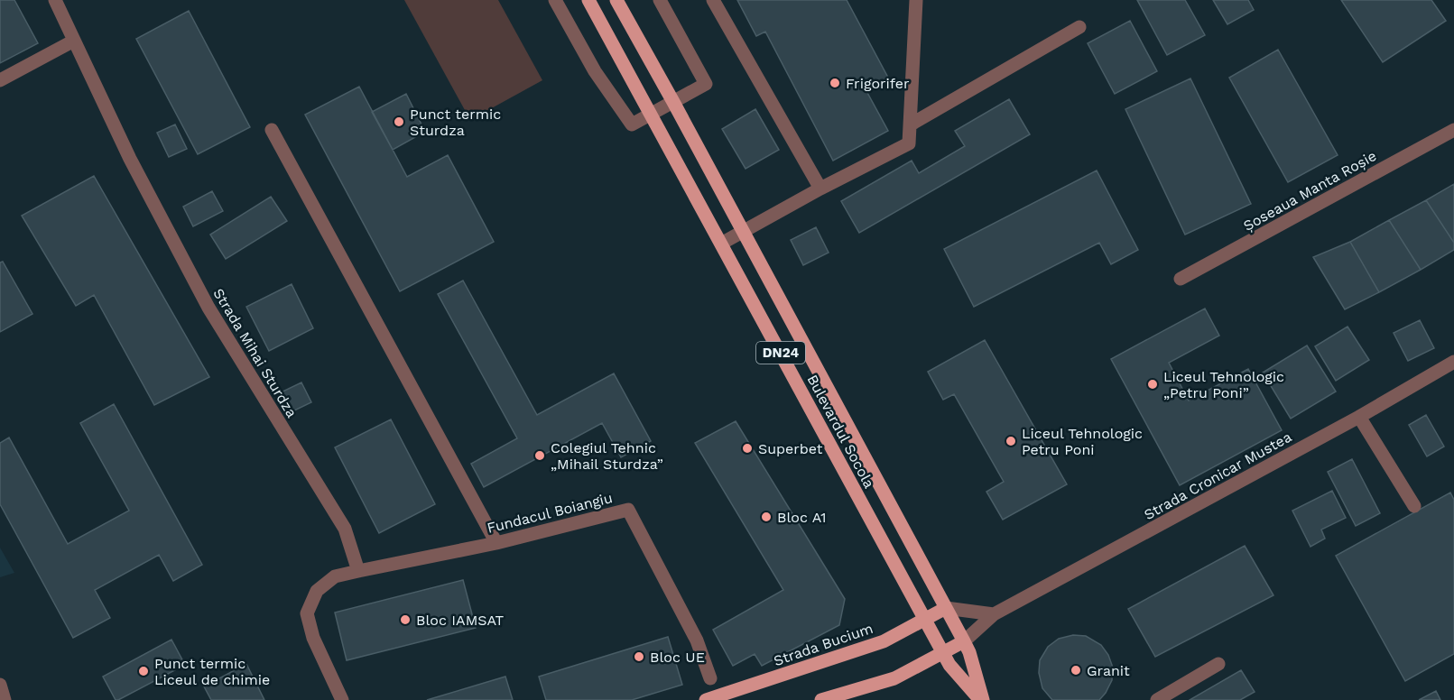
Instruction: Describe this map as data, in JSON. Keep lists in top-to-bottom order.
{
  "streets": {
    "main road": ["DN24", "Bulevardul Socola", "Strada Bucium"],
    "street": [
      "Șoseaua Manta Roșie",
      "Strada Mihai Sturdza",
      "Strada Cronicar Mustea",
      "Fundacul Boiangiu"
    ]
  },
  "crossings": [
    ["Strada Mihai Sturdza", "Fundacul Boiangiu"],
    ["Bulevardul Socola", "Strada Cronicar Mustea"],
    ["Bulevardul Socola", "Strada Bucium"]
  ],
  "places": [
    "Frigorifer",
    "Punct termic Sturdza",
    "Liceul Tehnologic „Petru Poni”",
    "Liceul Tehnologic Petru Poni",
    "Superbet",
    "Colegiul Tehnic „Mihail Sturdza”",
    "Bloc A1",
    "Bloc IAMSAT",
    "Bloc UE",
    "Granit",
    "Punct termic Liceul de chimie"
  ]
}
